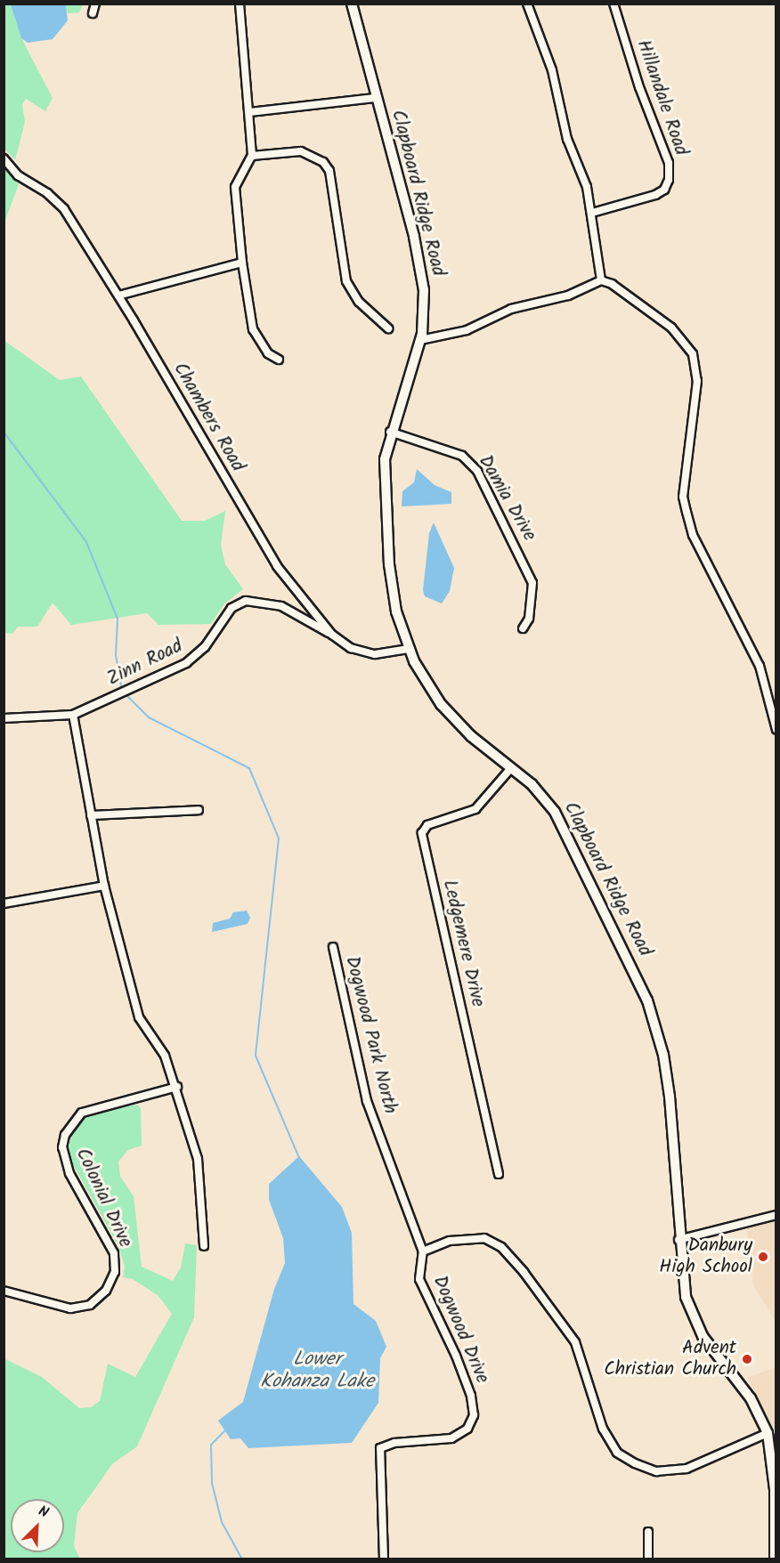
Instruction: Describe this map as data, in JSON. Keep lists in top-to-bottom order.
{
  "streets": {
    "main road": ["Clapboard Ridge Road"],
    "street": [
      "Hillandale Road",
      "Chambers Road",
      "Damia Drive",
      "Zinn Road",
      "Ledgemere Drive",
      "Dogwood Park North",
      "Colonial Drive",
      "Dogwood Drive"
    ]
  },
  "crossings": [
    ["Clapboard Ridge Road", "Chambers Road"],
    ["Clapboard Ridge Road", "Damia Drive"],
    ["Clapboard Ridge Road", "Ledgemere Drive"],
    ["Chambers Road", "Zinn Road"],
    ["Dogwood Park North", "Dogwood Drive"]
  ],
  "water": ["Lower Kohanza Lake"],
  "places": ["Danbury High School", "Advent Christian Church"],
  "north": "top right"
}
